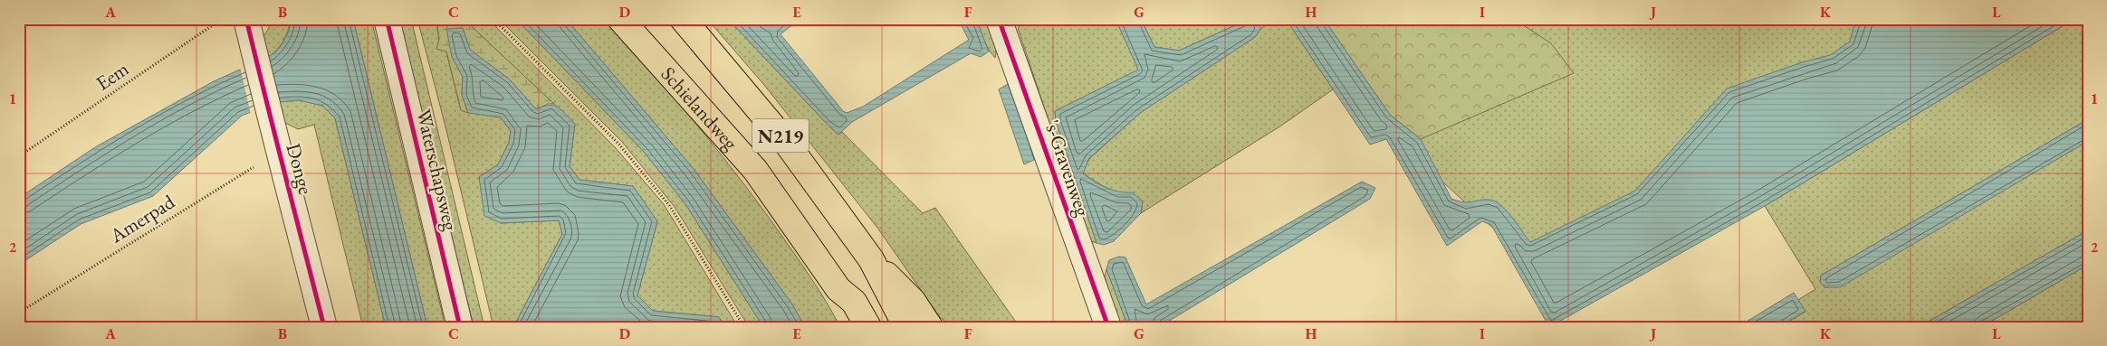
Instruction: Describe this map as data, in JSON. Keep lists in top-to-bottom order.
{
  "streets": {
    "main road": ["Schielandweg", "N219"],
    "street": ["'s-Gravenweg", "Donge", "Waterschapsweg"],
    "path": ["Eem", "Amerpad"]
  },
  "crossings": [
    ["Donge", "Amerpad"]
  ],
  "grid": {
    "columns": [
      "A",
      "B",
      "C",
      "D",
      "E",
      "F",
      "G",
      "H",
      "I",
      "J",
      "K",
      "L"
    ],
    "rows": ["1", "2"]
  }
}
